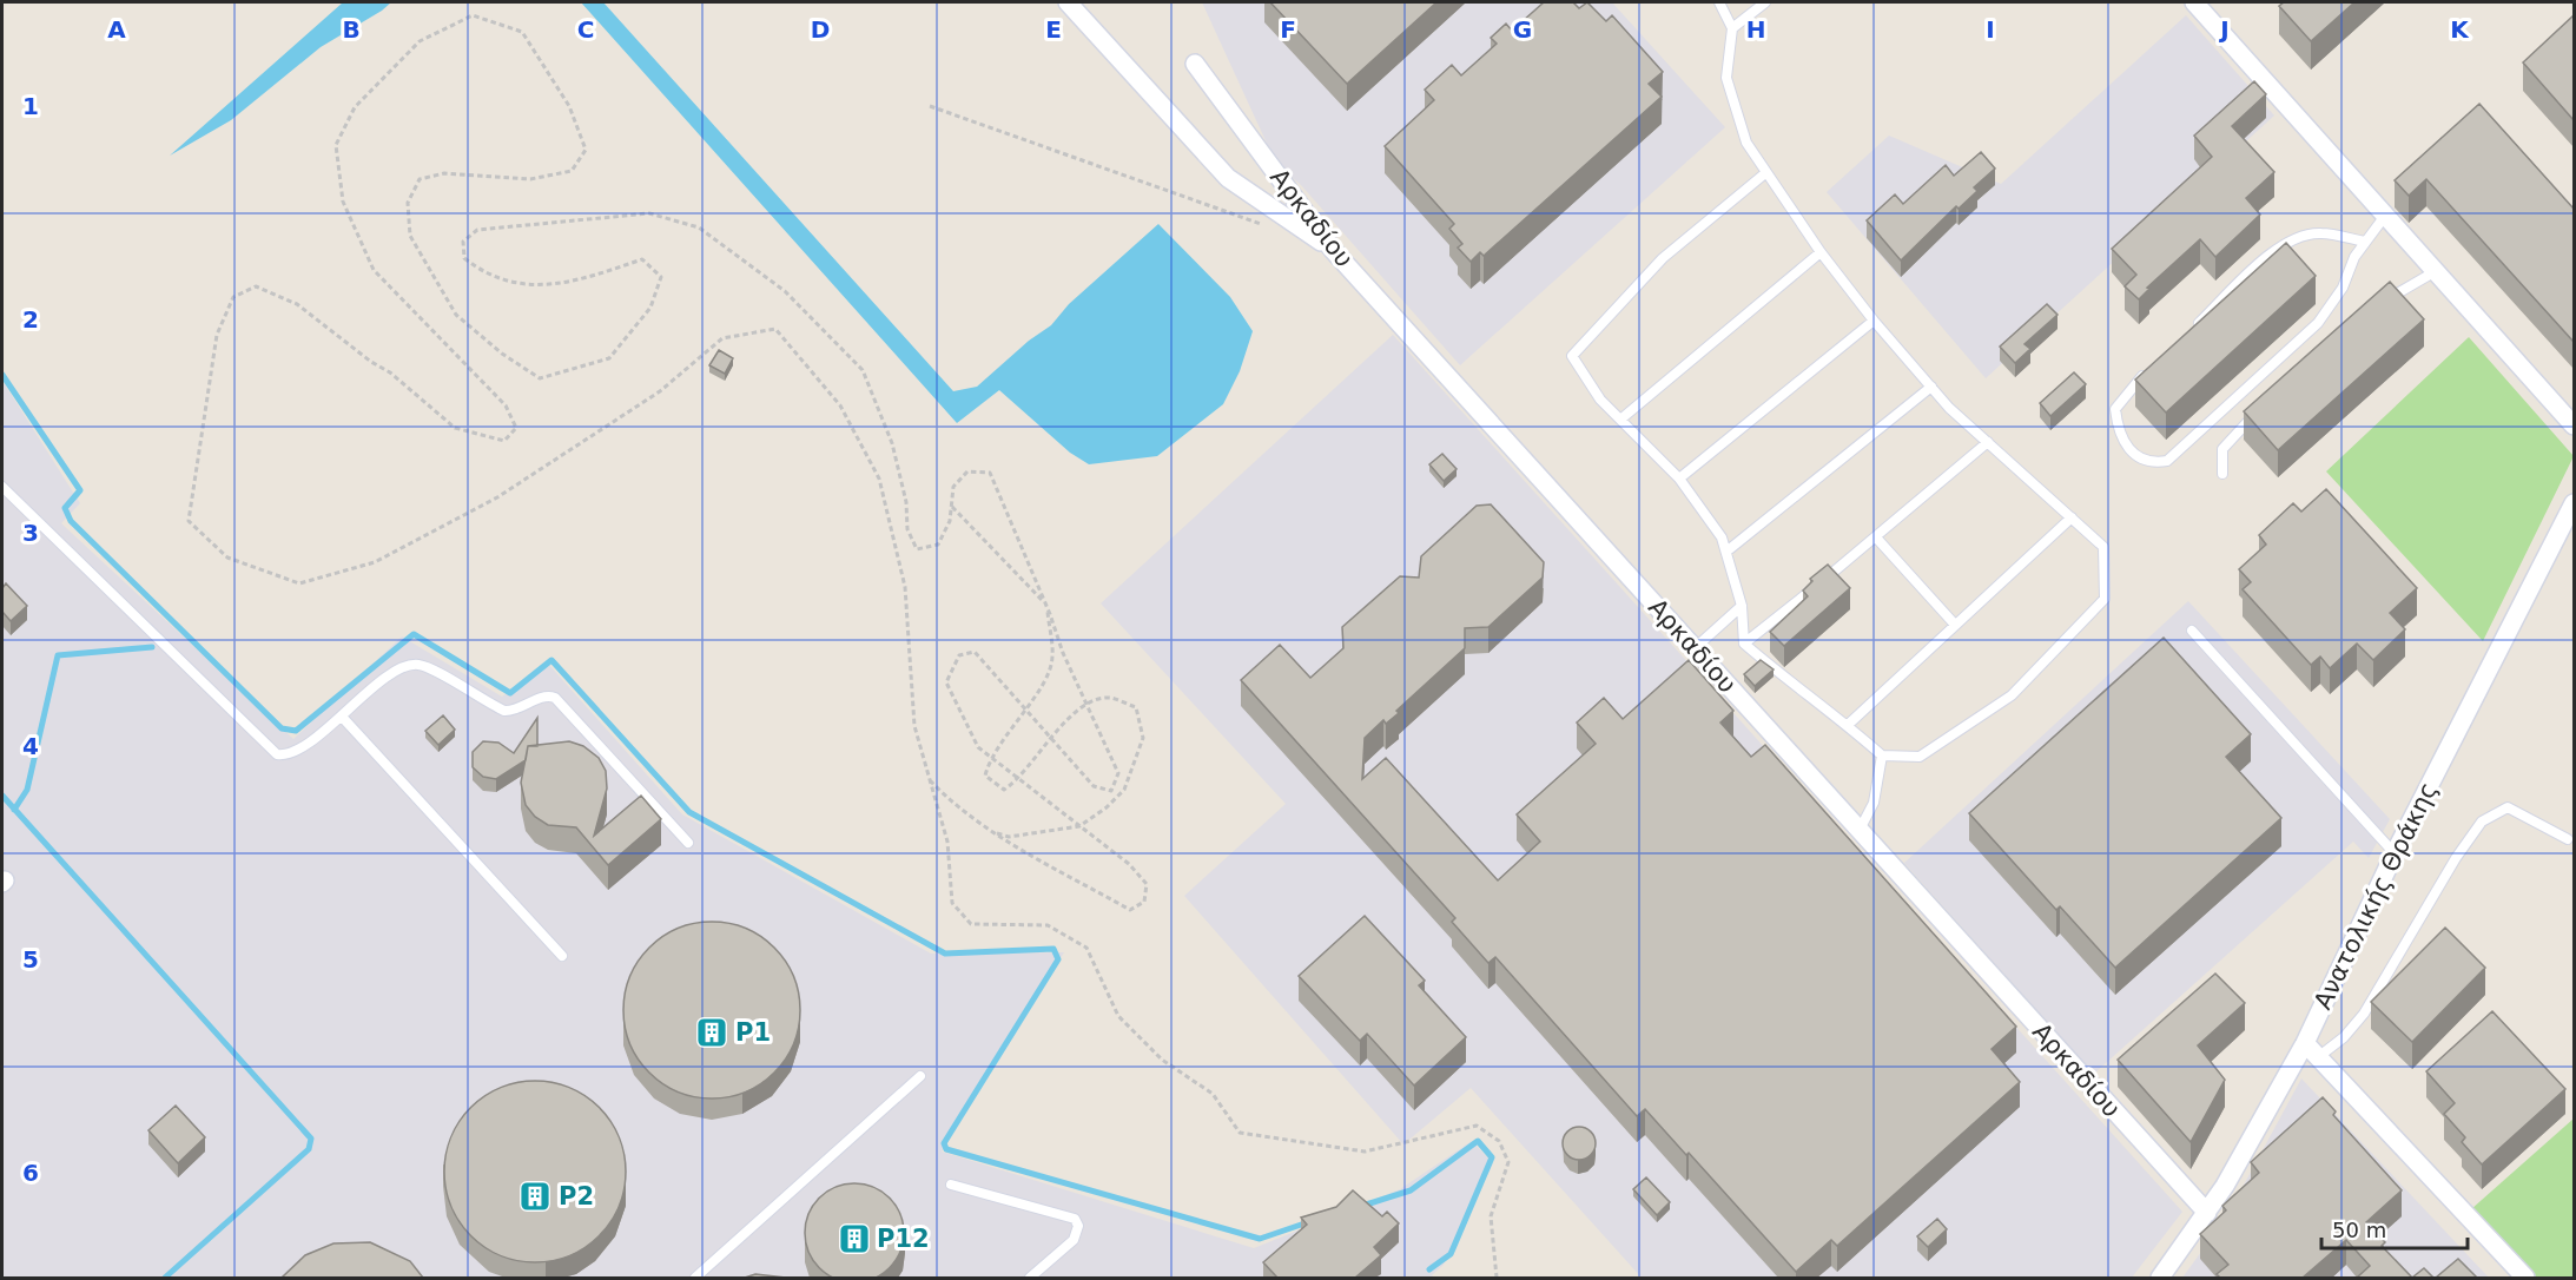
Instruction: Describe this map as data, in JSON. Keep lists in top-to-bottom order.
{
  "streets": {
    "street": ["Αρκαδίου", "Ανατολικής Θράκης"]
  },
  "crossings": [
    ["Αρκαδίου", "Ανατολικής Θράκης"]
  ],
  "places": {
    "building": ["P1", "P2", "P12"]
  },
  "scale_bar": "50 m",
  "grid": {
    "columns": [
      "A",
      "B",
      "C",
      "D",
      "E",
      "F",
      "G",
      "H",
      "I",
      "J",
      "K"
    ],
    "rows": [
      "1",
      "2",
      "3",
      "4",
      "5",
      "6"
    ]
  }
}
